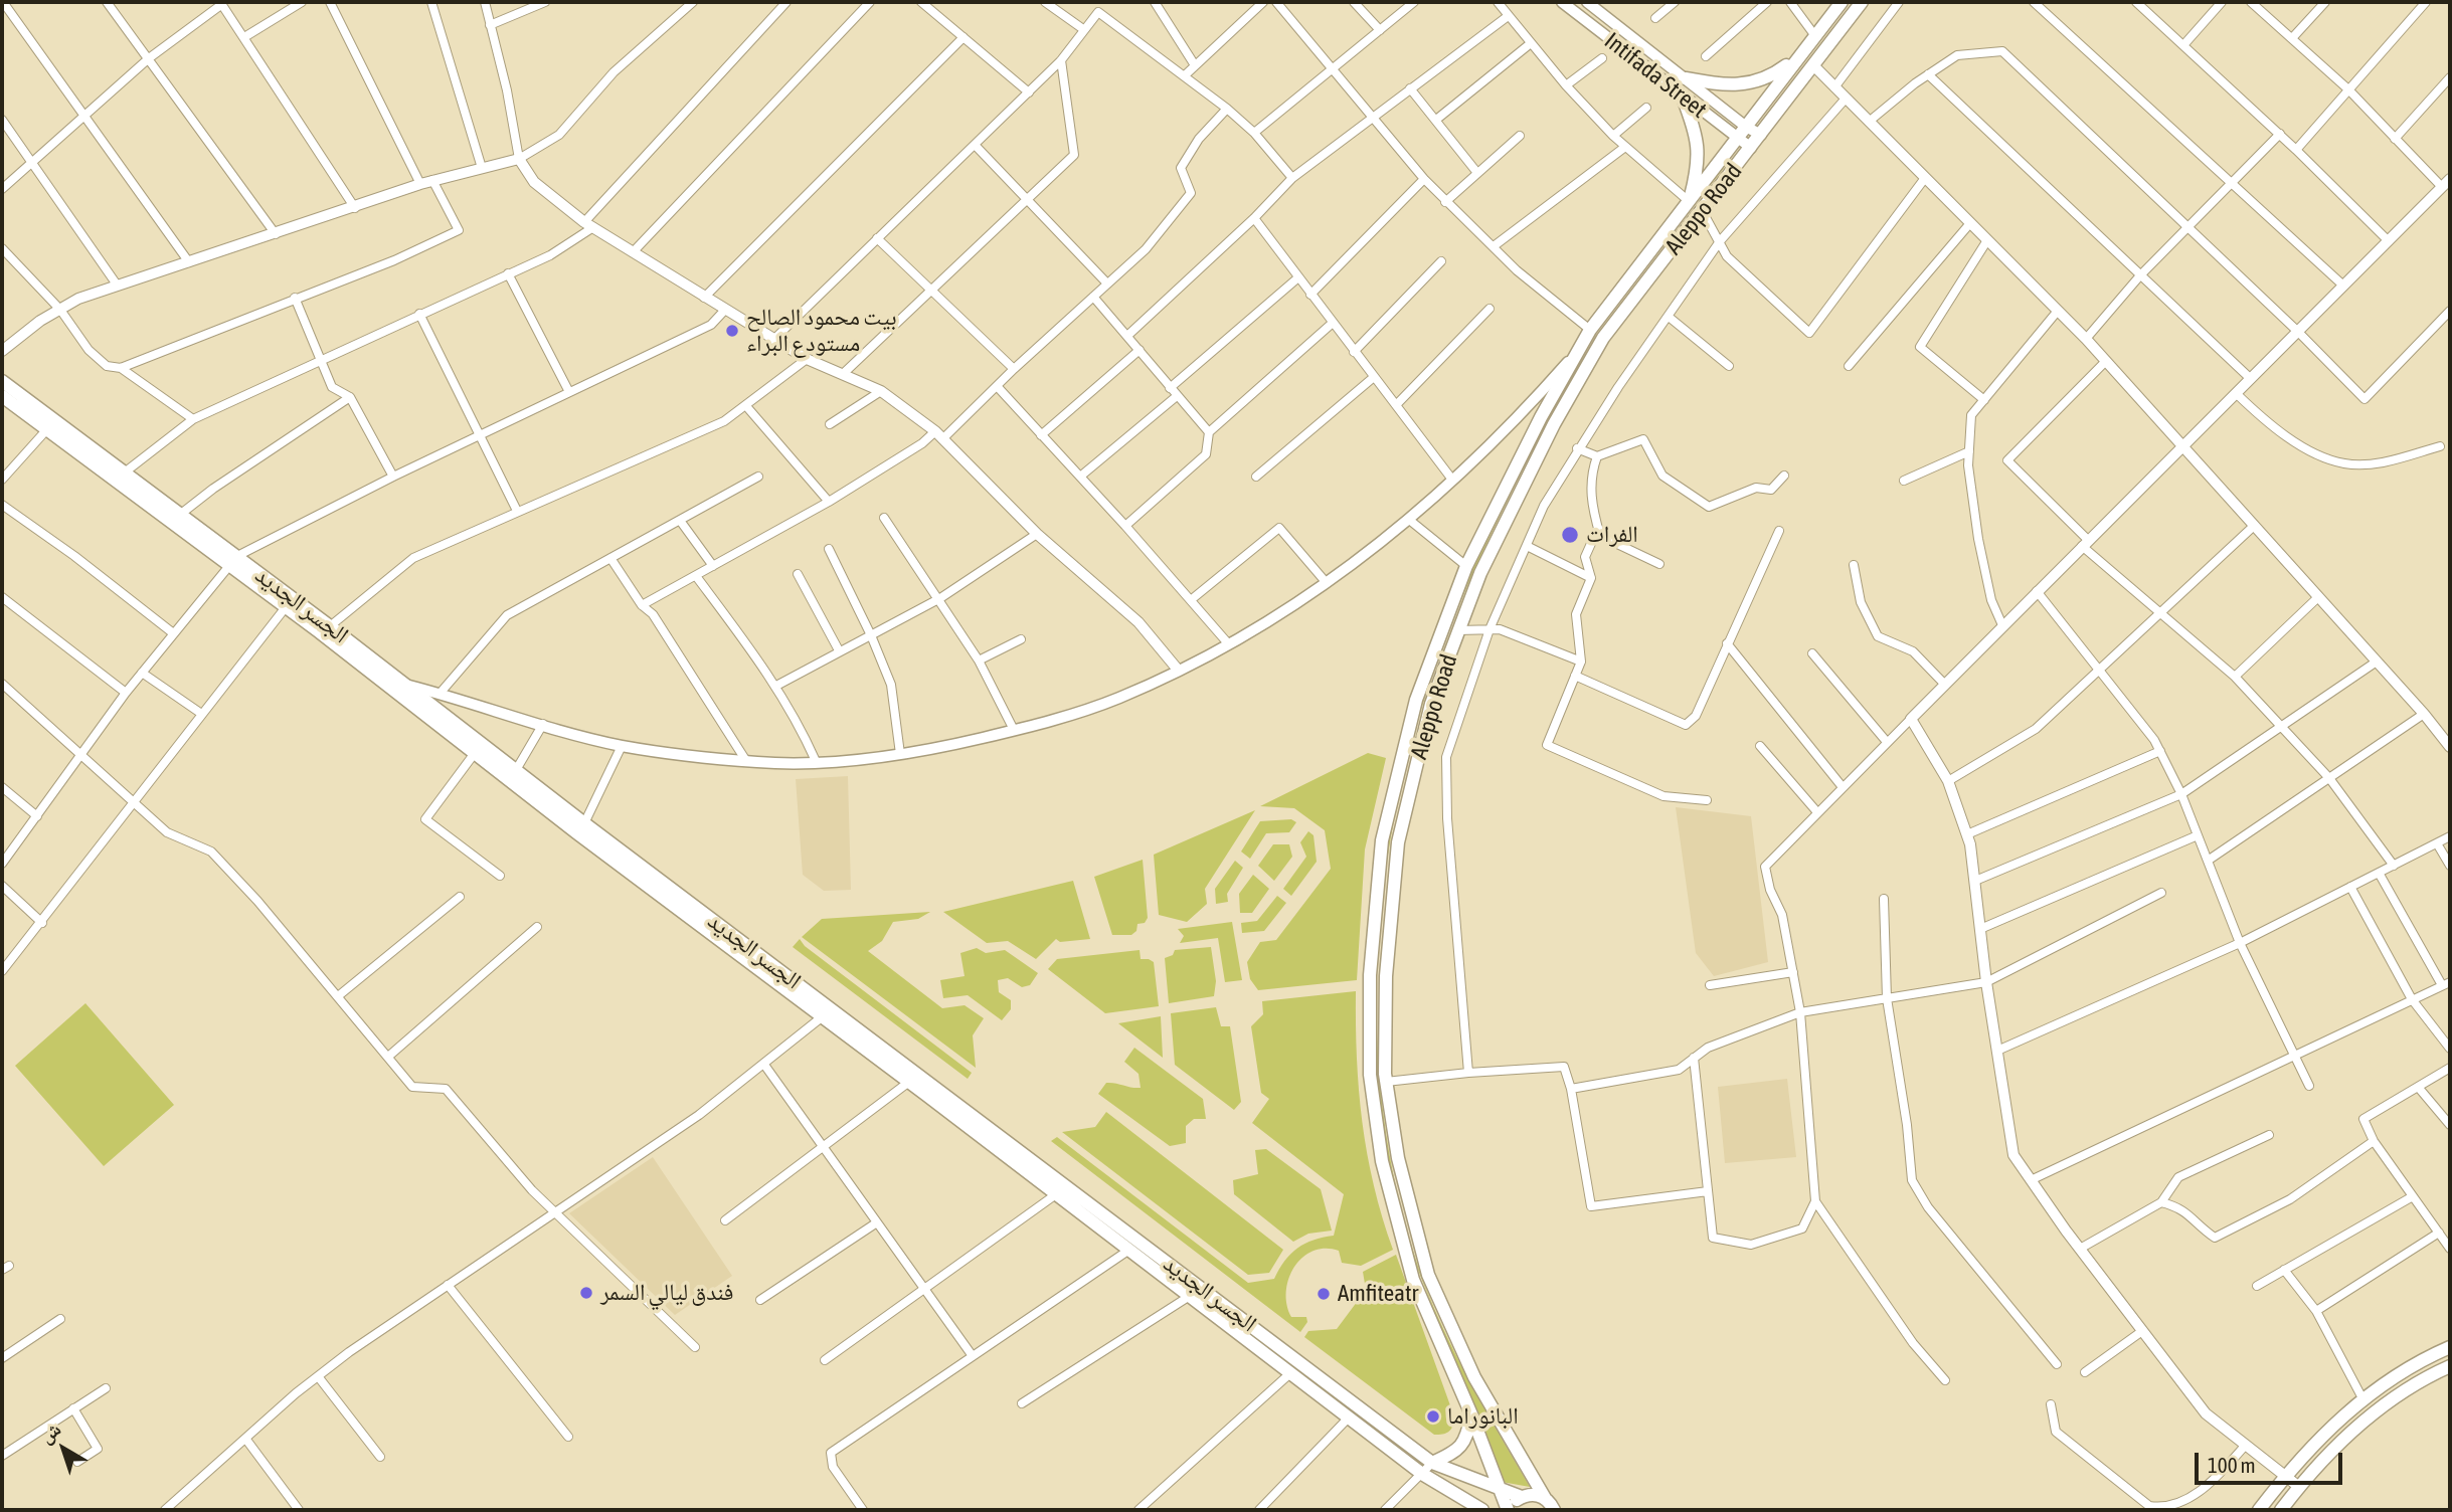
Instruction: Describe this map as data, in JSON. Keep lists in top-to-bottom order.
{
  "streets": {
    "main road": ["Intifada Street", "Aleppo Road", "الجسر الجديد"]
  },
  "crossings": [
    ["Intifada Street", "Aleppo Road"],
    ["Aleppo Road", "الجسر الجديد"]
  ],
  "places": [
    "بيت محمود الصالح مستودع البراء",
    "الفرات",
    "فندق ليالي السمر",
    "Amfiteatr",
    "البانوراما"
  ],
  "scale_bar": "100 m",
  "north": "top left"
}
